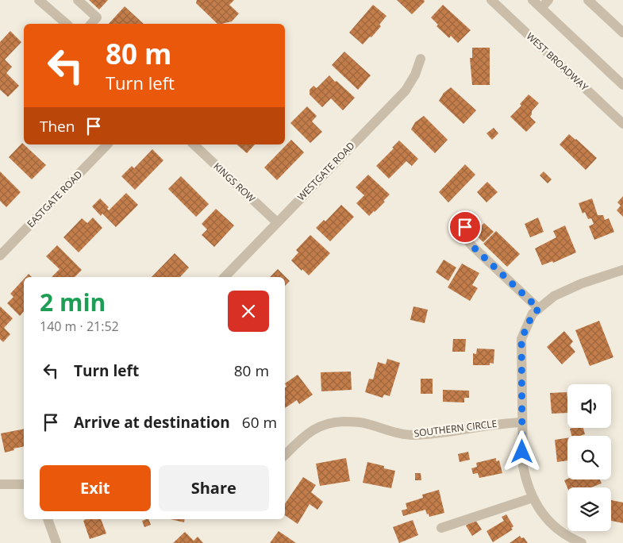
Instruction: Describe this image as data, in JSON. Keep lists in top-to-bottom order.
{
  "streets": {
    "street": [
      "WEST BROADWAY",
      "WESTGATE ROAD",
      "KINGS ROW",
      "EASTGATE ROAD",
      "SOUTHERN CIRCLE"
    ]
  },
  "crossings": [
    ["WESTGATE ROAD", "KINGS ROW"]
  ],
  "page": {
    "turn": ["80 m", "Turn left"],
    "then": "Then",
    "heading": ["2 min", "140 m · 21:52"],
    "list": [
      {
        "name": "Turn left",
        "value": "80 m"
      },
      {
        "name": "Arrive at destination",
        "value": "60 m"
      }
    ],
    "buttons": ["Exit", "Share"]
  }
}
